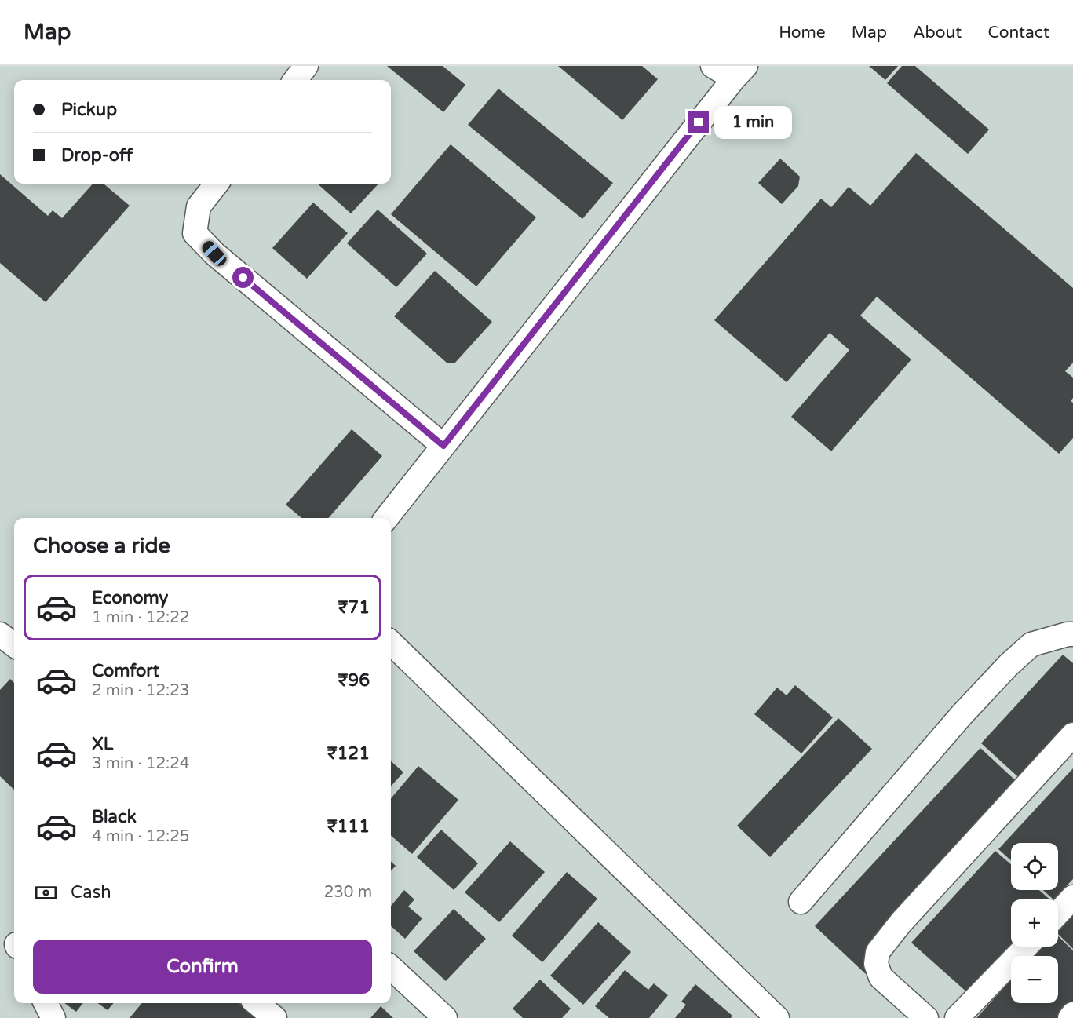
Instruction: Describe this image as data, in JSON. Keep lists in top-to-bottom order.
{
  "page": {
    "header": "Map",
    "nav": [
      "Home",
      "Map",
      "About",
      "Contact"
    ],
    "banner": ["Pickup", "Drop-off"],
    "bubble": "1 min",
    "heading": "Choose a ride",
    "list": [
      {
        "name": "Economy",
        "note": "1 min · 12:22",
        "value": "₹71"
      },
      {
        "name": "Comfort",
        "note": "2 min · 12:23",
        "value": "₹96"
      },
      {
        "name": "XL",
        "note": "3 min · 12:24",
        "value": "₹121"
      },
      {
        "name": "Black",
        "note": "4 min · 12:25",
        "value": "₹111"
      }
    ],
    "map_buttons": ["+", "−"],
    "pay": ["Cash", "230 m"],
    "buttons": "Confirm"
  }
}
